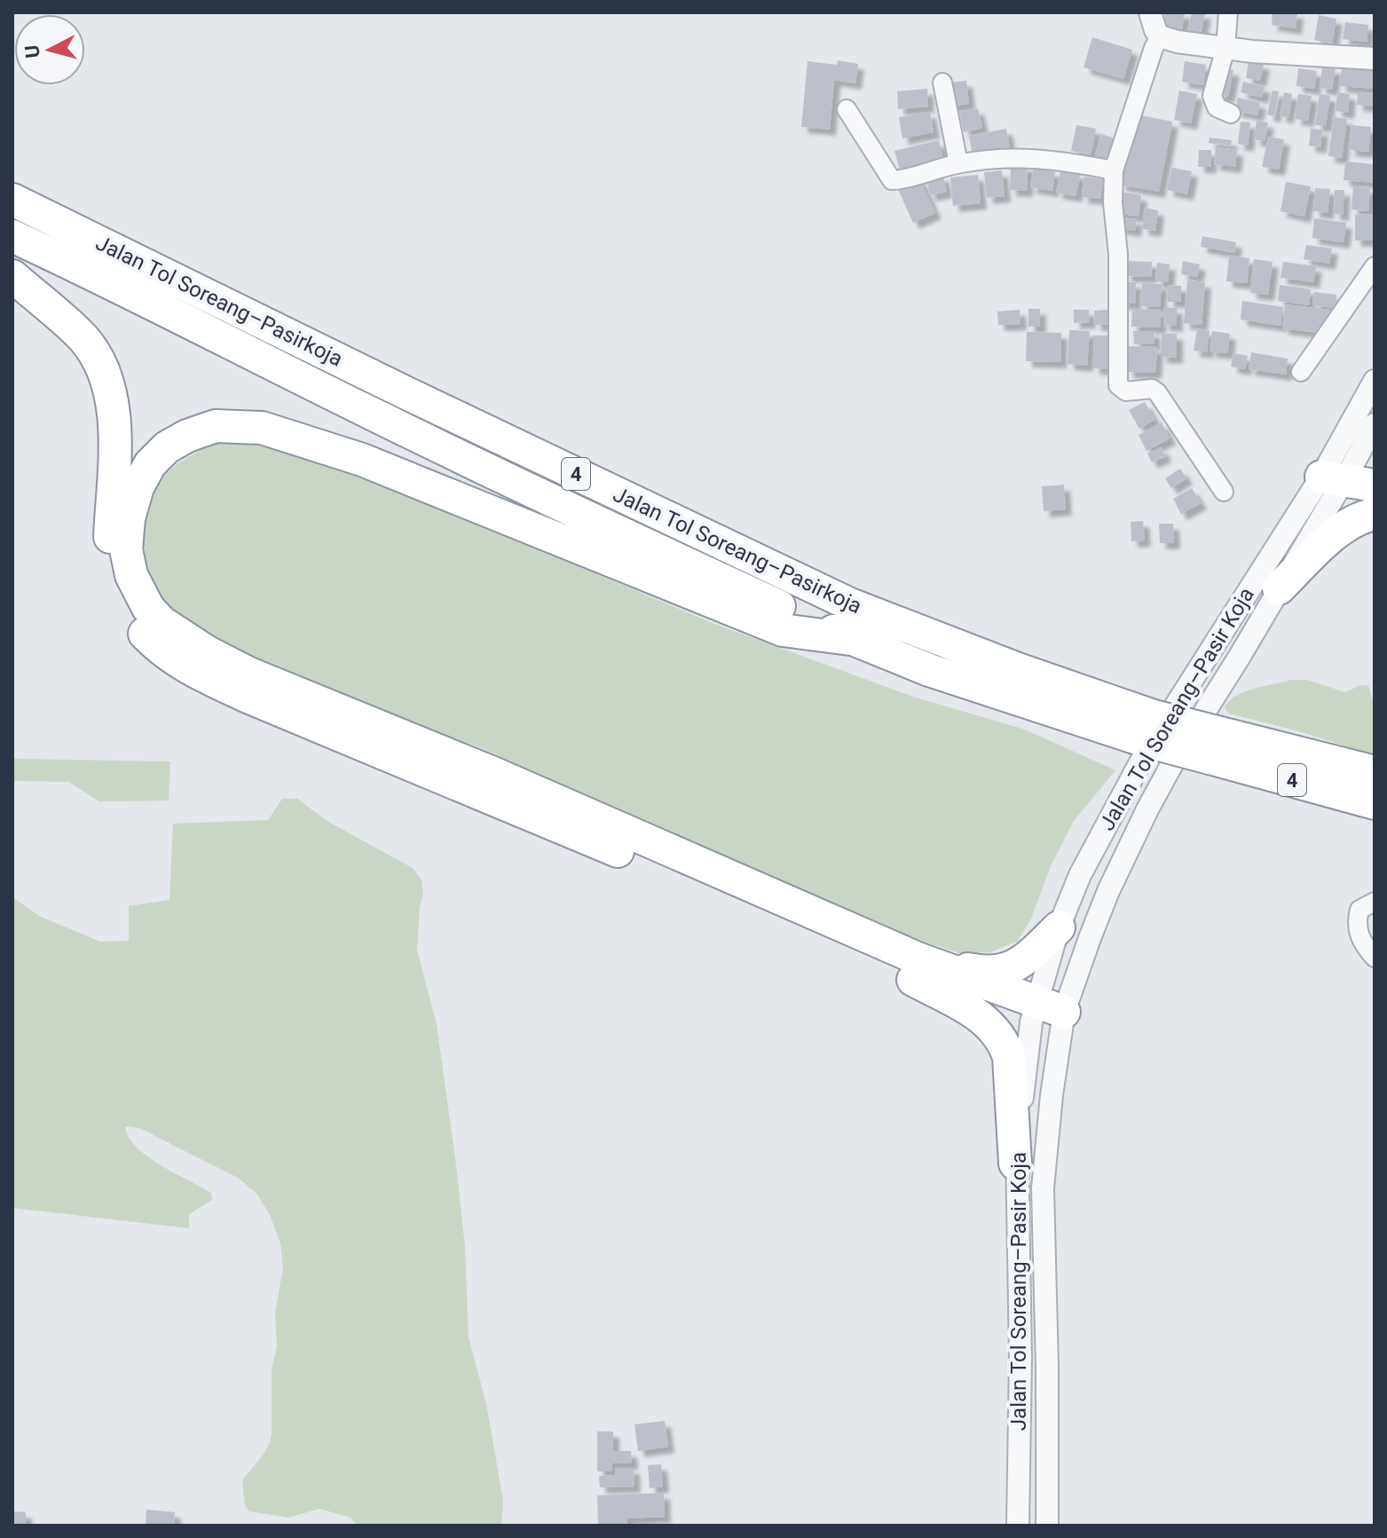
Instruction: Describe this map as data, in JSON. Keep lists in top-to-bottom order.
{
  "streets": {
    "highway": ["Jalan Tol Soreang–Pasirkoja", "4"],
    "street": ["Jalan Tol Soreang–Pasir Koja"]
  },
  "north": "left"
}
